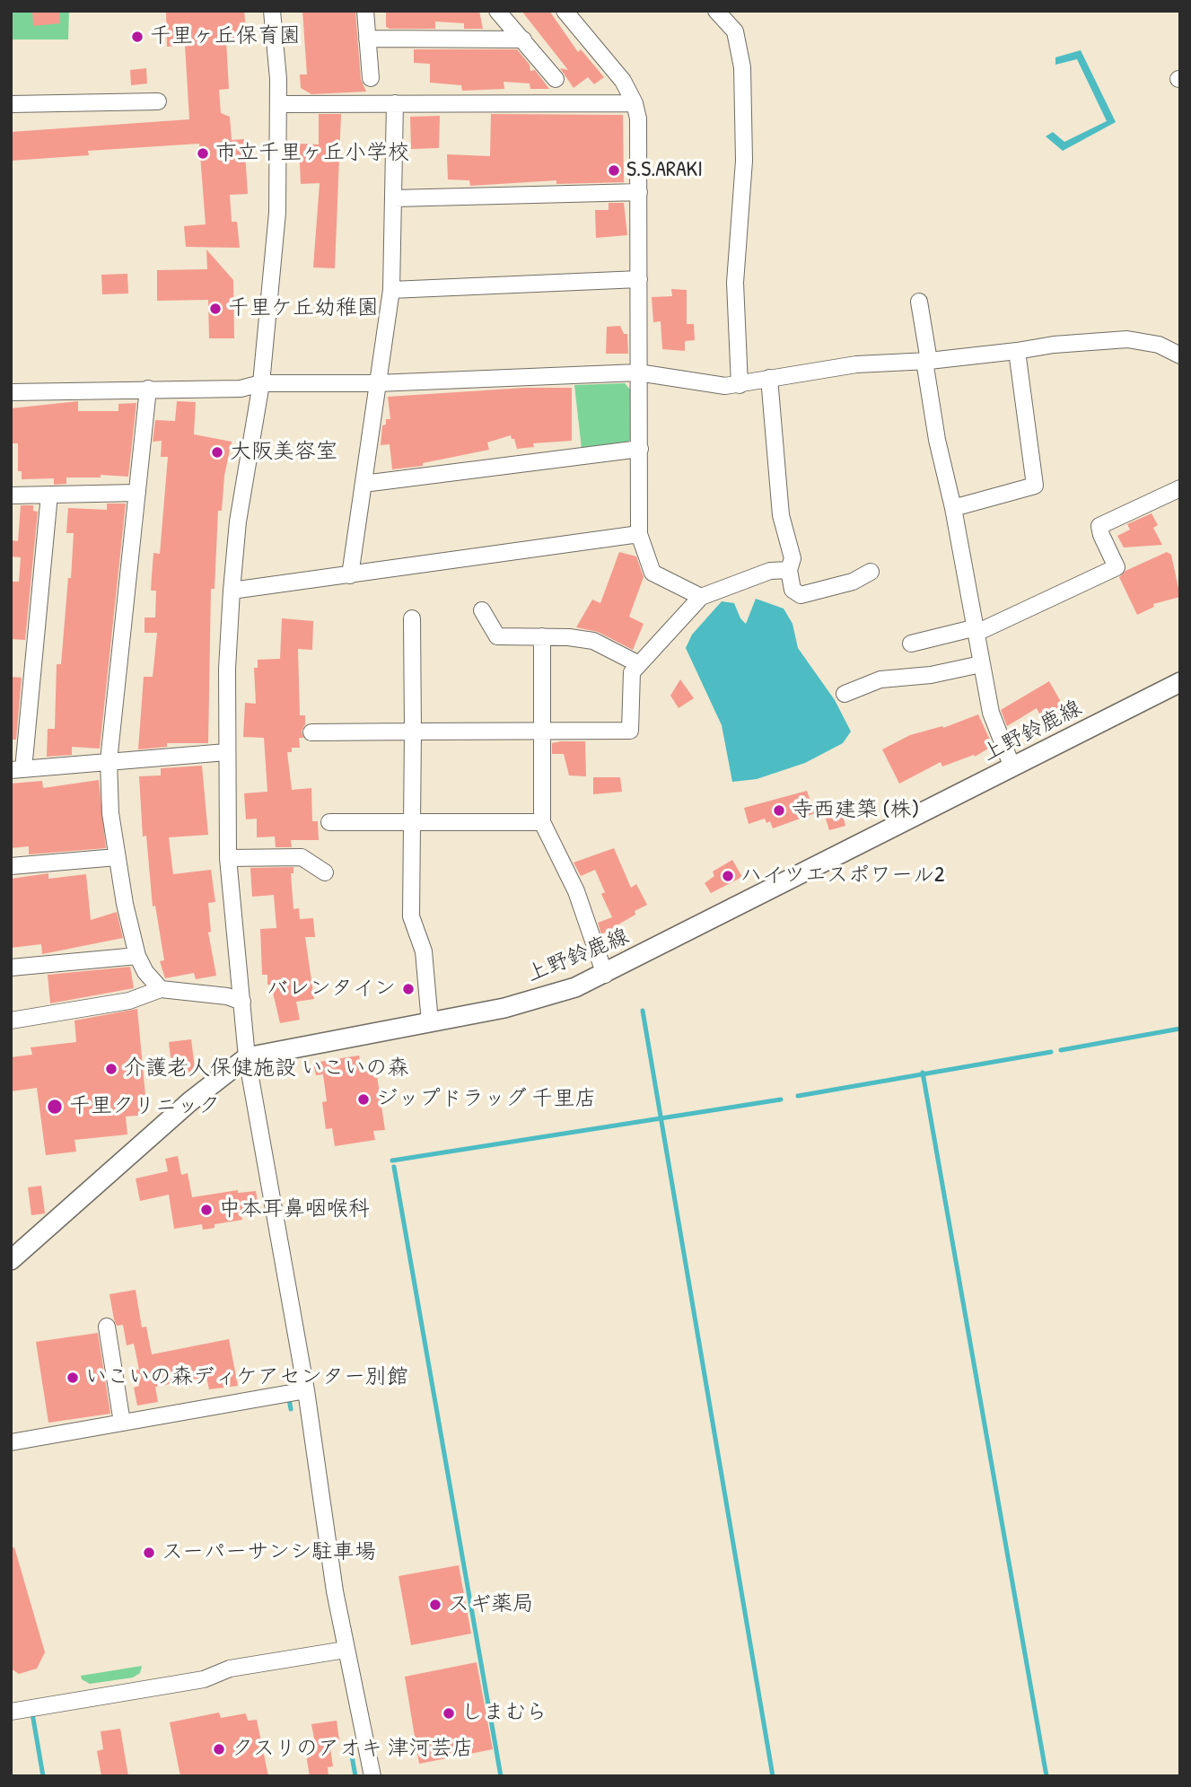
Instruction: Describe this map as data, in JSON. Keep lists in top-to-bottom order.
{
  "streets": {
    "main road": ["上野鈴鹿線"]
  },
  "places": [
    "千里ヶ丘保育園",
    "市立千里ヶ丘小学校",
    "S.S.ARAKI",
    "千里ケ丘幼稚園",
    "大阪美容室",
    "寺西建築 (株)",
    "ハイツエスポワール2",
    "バレンタイン",
    "介護老人保健施設 いこいの森",
    "ジップドラッグ 千里店",
    "千里クリニック",
    "中本耳鼻咽喉科",
    "いこいの森ディケアセンター別館",
    "スーパーサンシ駐車場",
    "スギ薬局",
    "しまむら",
    "クスリのアオキ 津河芸店"
  ]
}
